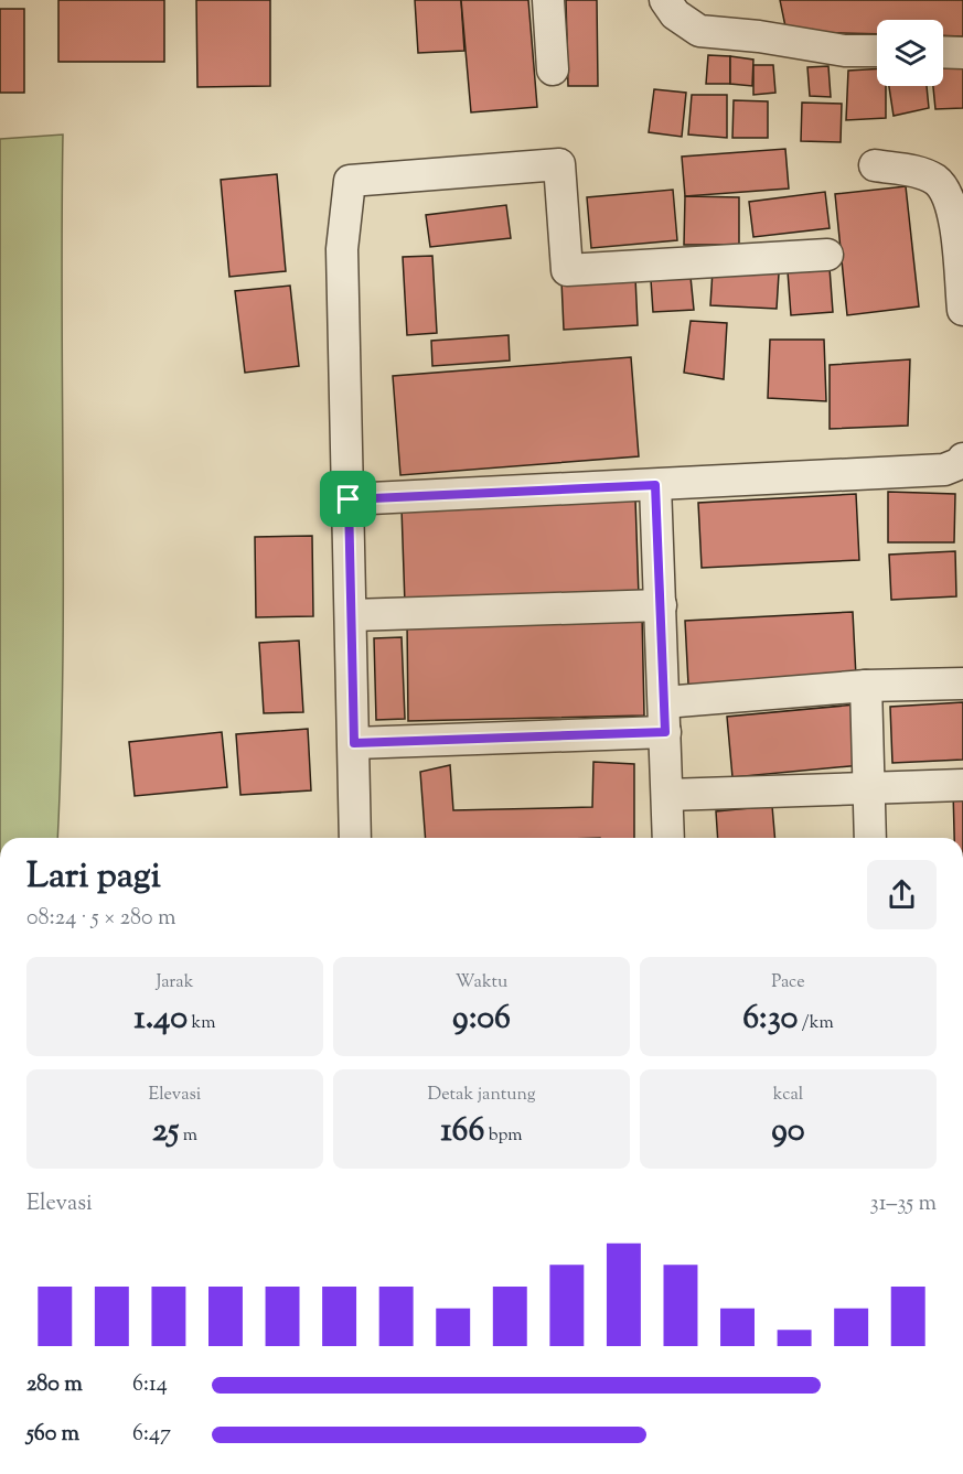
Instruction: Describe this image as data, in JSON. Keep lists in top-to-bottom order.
{
  "page": {
    "heading": ["Lari pagi", "08:24 · 5 × 280 m"],
    "stats": [
      ["Jarak", "1.40 km"],
      ["Waktu", "9:06"],
      ["Pace", "6:30 /km"],
      ["Elevasi", "25 m"],
      ["Detak jantung", "166 bpm"],
      ["kcal", "90"]
    ],
    "chart": ["Elevasi", "31–35 m"],
    "list": [
      {
        "name": "280 m",
        "note": "6:14"
      },
      {
        "name": "560 m",
        "note": "6:47"
      }
    ]
  }
}
